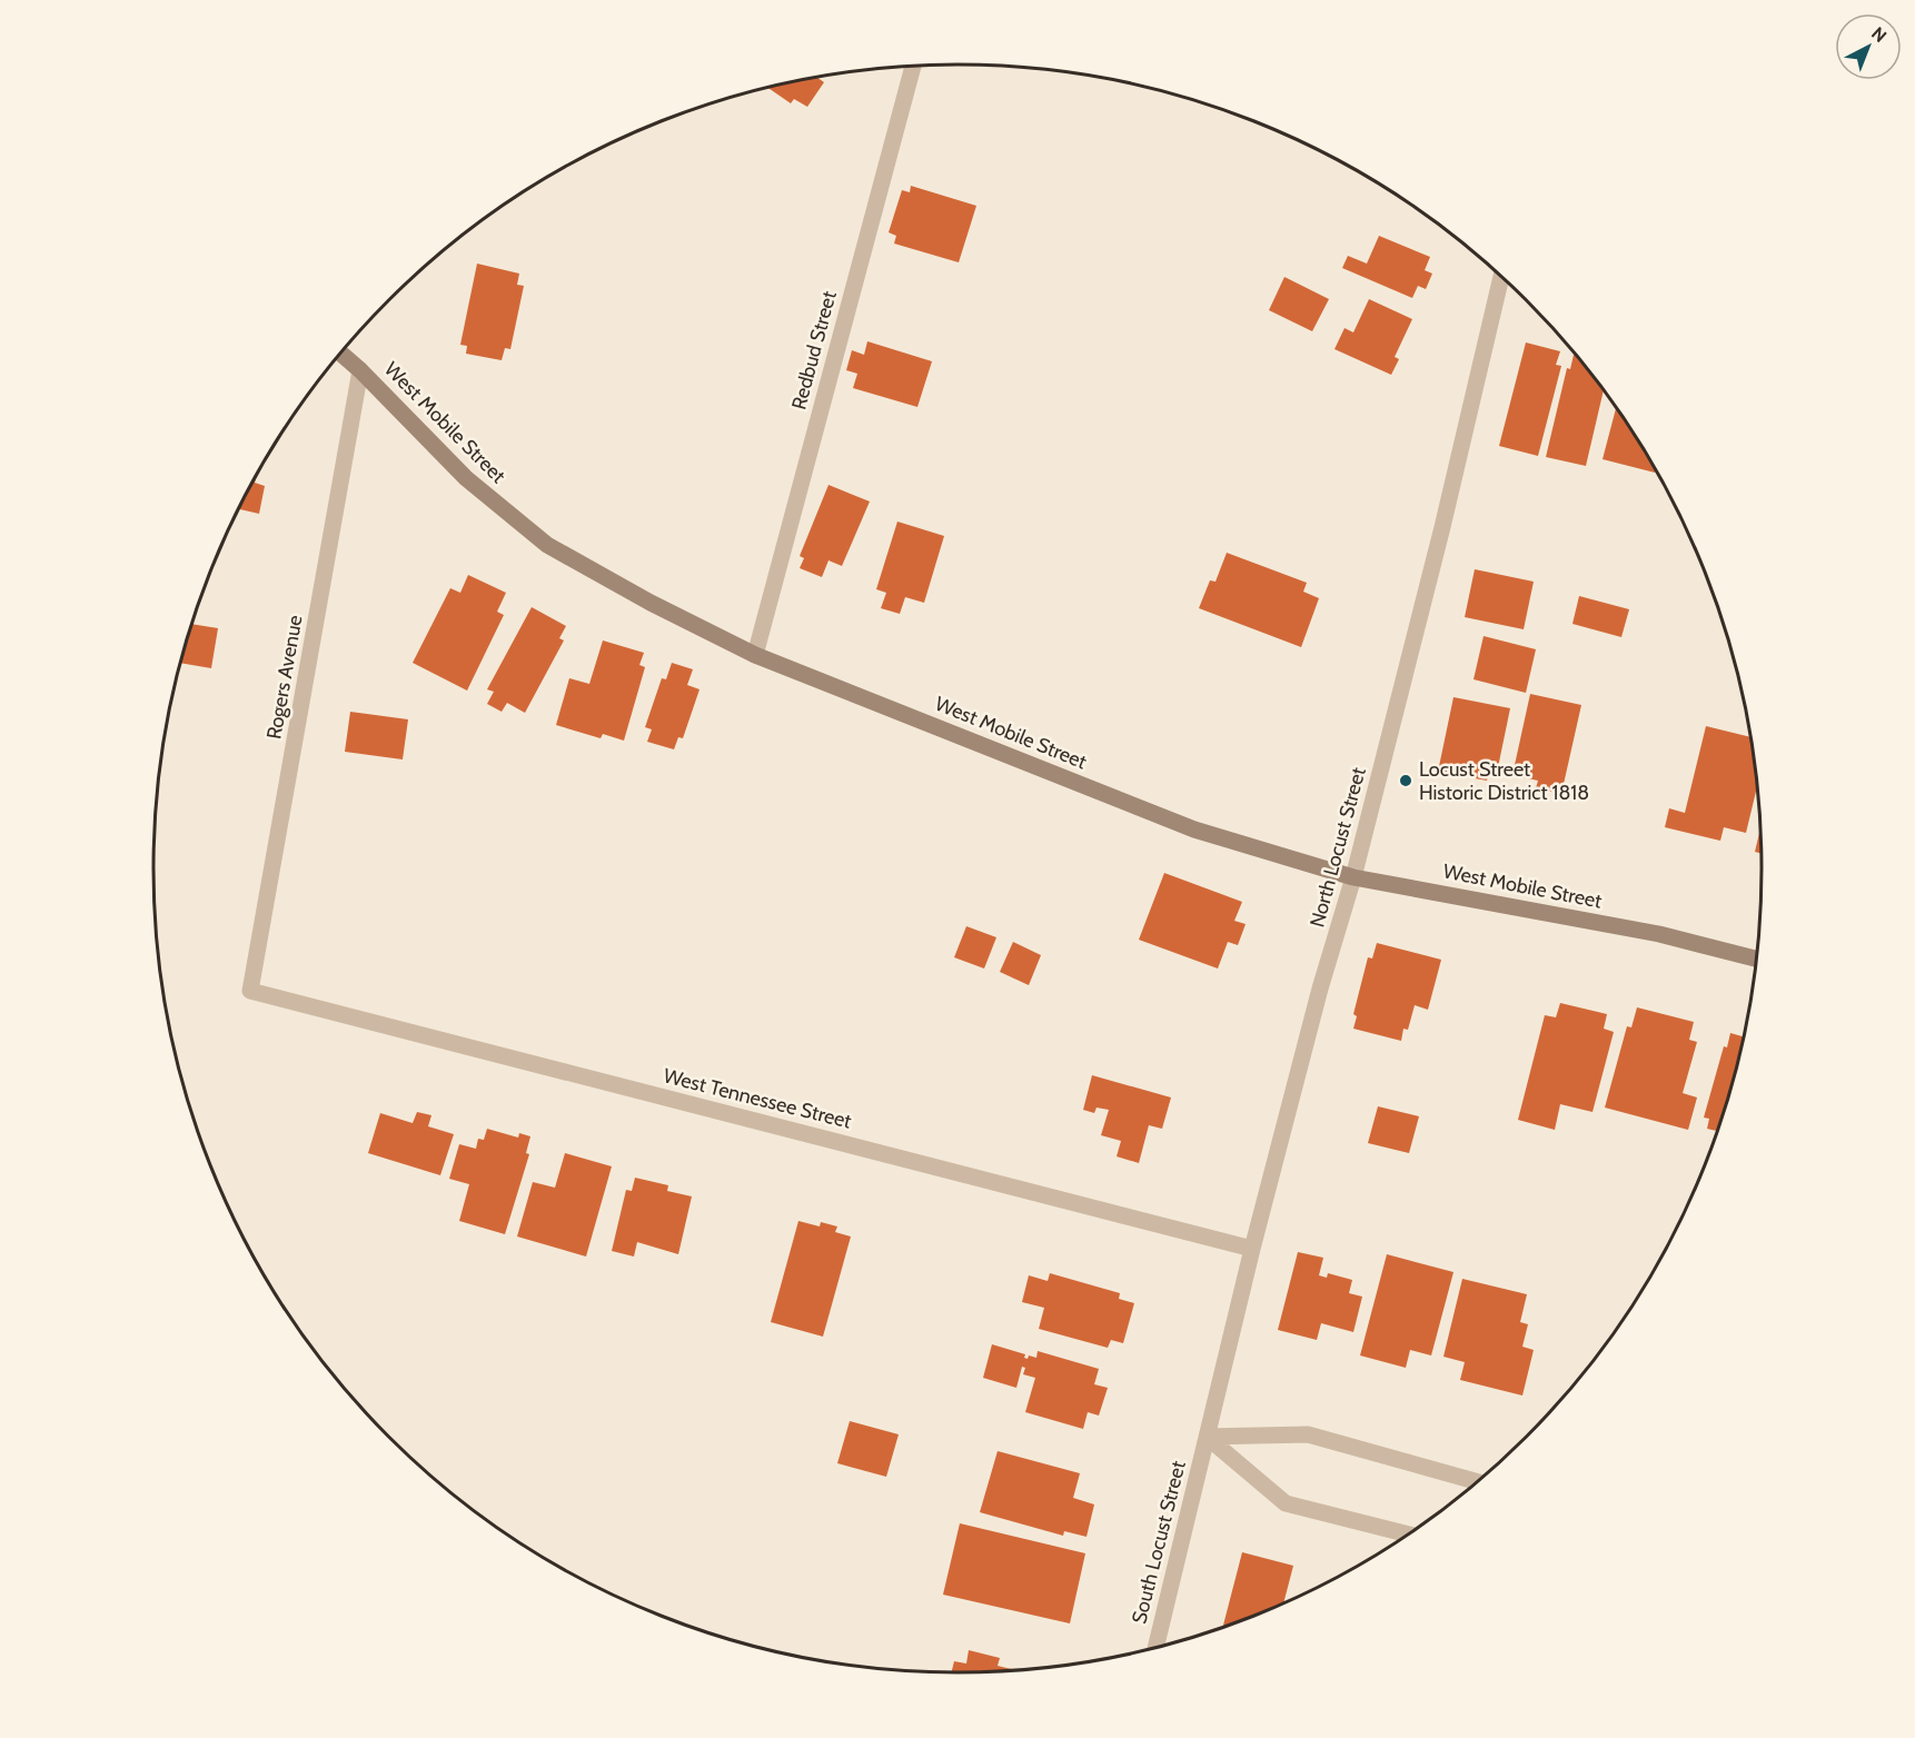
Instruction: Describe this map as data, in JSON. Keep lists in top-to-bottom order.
{
  "streets": {
    "street": [
      "Redbud Street",
      "West Mobile Street",
      "Rogers Avenue",
      "North Locust Street",
      "West Tennessee Street",
      "South Locust Street"
    ]
  },
  "crossings": [
    ["Redbud Street", "West Mobile Street"],
    ["West Mobile Street", "Rogers Avenue"],
    ["West Mobile Street", "North Locust Street"],
    ["Rogers Avenue", "West Tennessee Street"],
    ["North Locust Street", "West Tennessee Street"],
    ["North Locust Street", "South Locust Street"]
  ],
  "places": ["Locust Street Historic District 1818"],
  "north": "top right"
}
